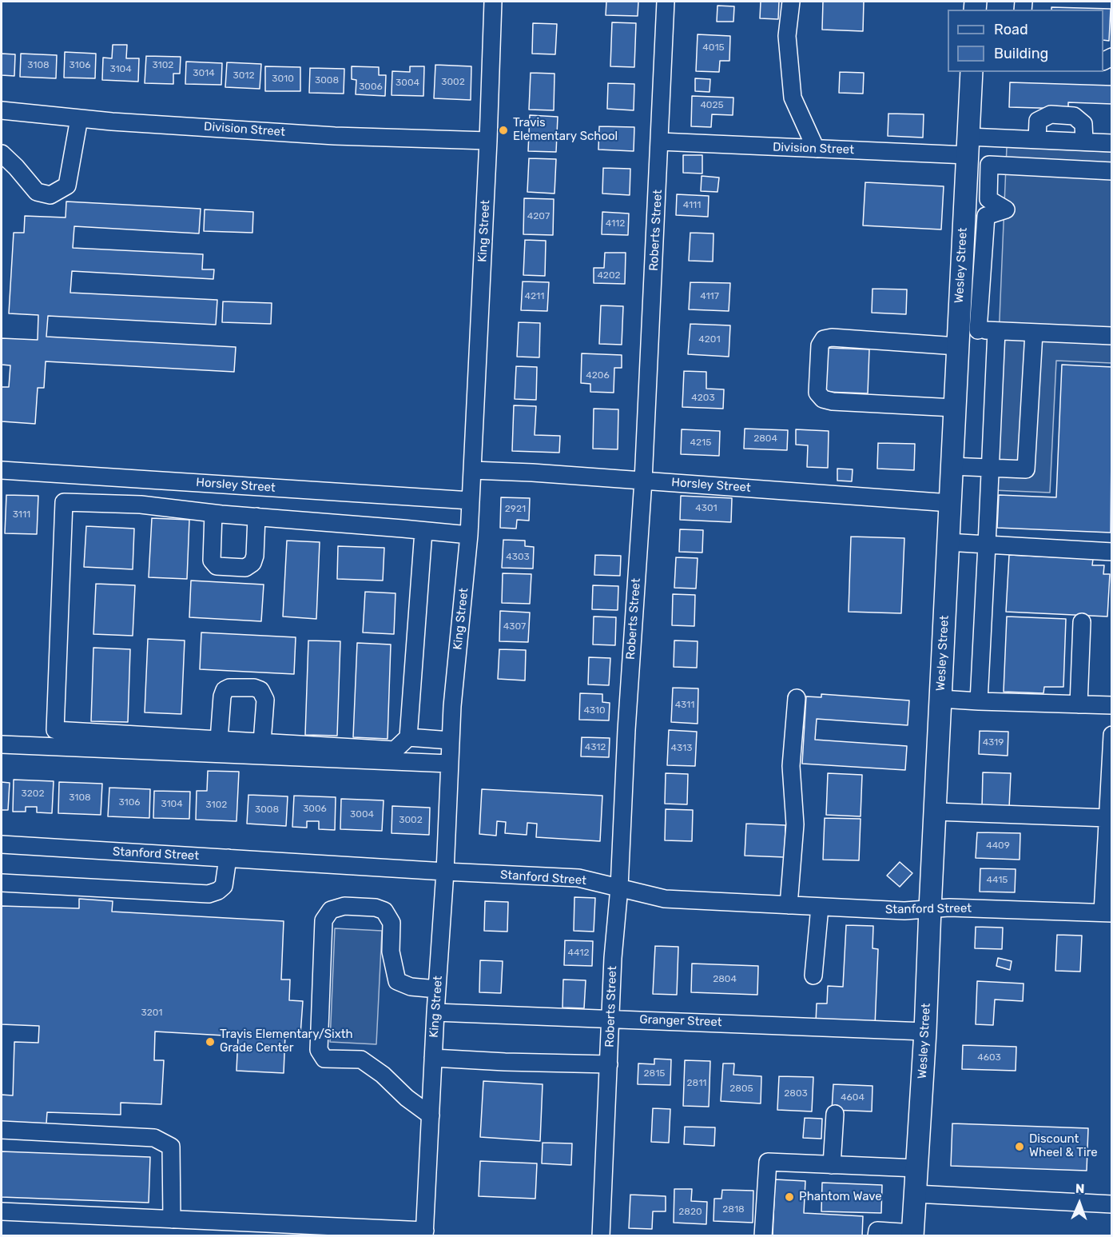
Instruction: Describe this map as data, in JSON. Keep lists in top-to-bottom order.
{
  "streets": {
    "main road": ["Wesley Street"],
    "street": [
      "Division Street",
      "Roberts Street",
      "King Street",
      "Horsley Street",
      "Stanford Street",
      "Granger Street"
    ]
  },
  "crossings": [
    ["Division Street", "Roberts Street"],
    ["Division Street", "King Street"],
    ["Division Street", "Wesley Street"],
    ["Roberts Street", "Horsley Street"],
    ["Roberts Street", "Stanford Street"],
    ["Roberts Street", "Granger Street"],
    ["King Street", "Horsley Street"],
    ["King Street", "Stanford Street"],
    ["King Street", "Granger Street"],
    ["Wesley Street", "Horsley Street"],
    ["Wesley Street", "Stanford Street"],
    ["Wesley Street", "Granger Street"]
  ],
  "places": [
    "Travis Elementary School",
    "Travis Elementary/Sixth Grade Center",
    "Discount Wheel & Tire",
    "Phantom Wave"
  ],
  "house_numbers": [
    "4015",
    "3108",
    "3106",
    "3102",
    "3104",
    "3014",
    "3012",
    "3010",
    "3008",
    "3002",
    "3004",
    "3006",
    "4025",
    "4111",
    "4207",
    "4112",
    "4202",
    "4211",
    "4117",
    "4201",
    "4206",
    "4203",
    "2804",
    "4215",
    "4301",
    "2921",
    "3111",
    "4303",
    "4307",
    "4311",
    "4310",
    "4319",
    "4312",
    "4313",
    "3202",
    "3108",
    "3106",
    "3104",
    "3102",
    "3006",
    "3008",
    "3004",
    "3002",
    "4409",
    "4415",
    "4412",
    "2804",
    "3201",
    "4603",
    "2815",
    "2811",
    "2805",
    "2803",
    "4604",
    "2818",
    "2820"
  ],
  "legend": ["Road", "Building"],
  "north": "top"
}
